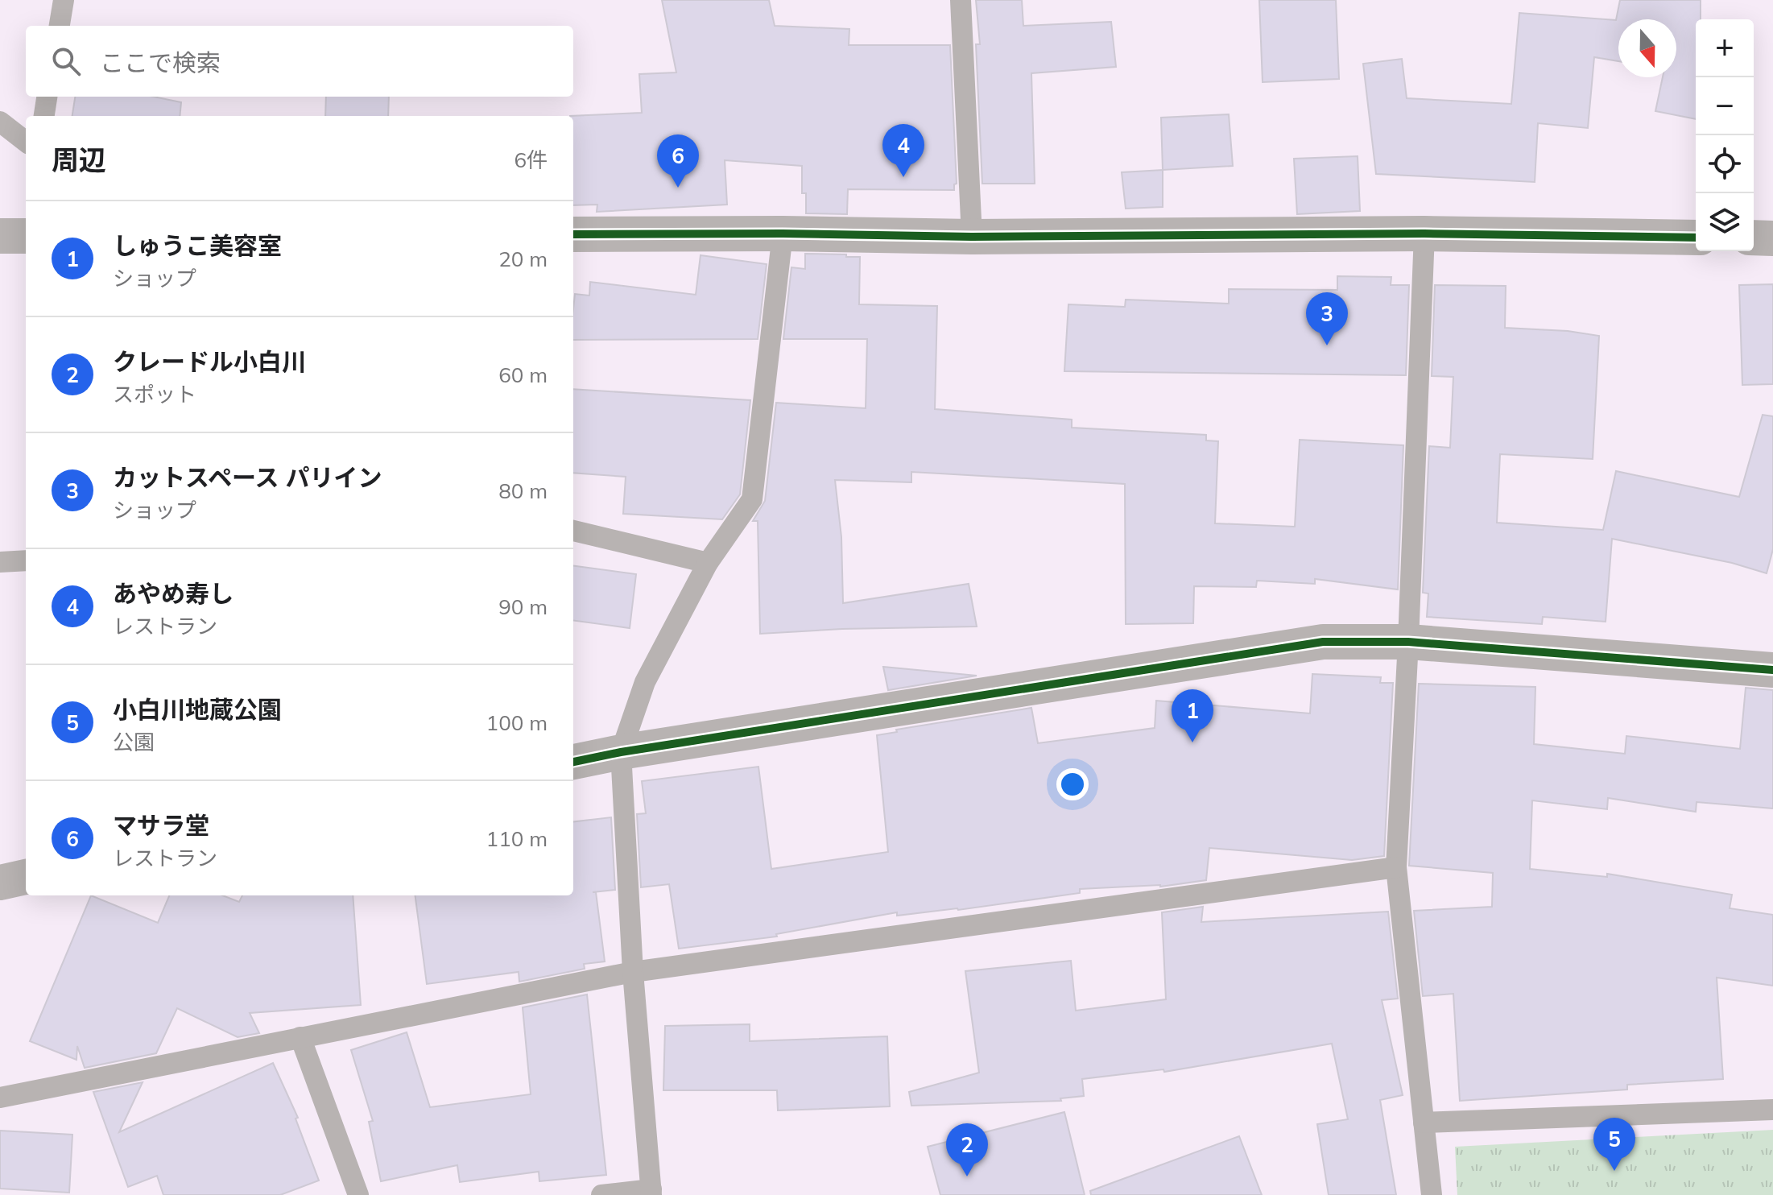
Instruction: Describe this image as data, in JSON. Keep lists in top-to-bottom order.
{
  "north": "bottom",
  "page": {
    "map_buttons": ["+", "−"],
    "search": "ここで検索",
    "heading": ["周辺", "6件"],
    "pins": [
      "4",
      "6",
      "3",
      "1",
      "5",
      "2"
    ],
    "list": [
      {
        "mark": "1",
        "name": "しゅうこ美容室",
        "note": "ショップ",
        "value": "20 m"
      },
      {
        "mark": "2",
        "name": "クレードル小白川",
        "note": "スポット",
        "value": "60 m"
      },
      {
        "mark": "3",
        "name": "カットスペース パリイン",
        "note": "ショップ",
        "value": "80 m"
      },
      {
        "mark": "4",
        "name": "あやめ寿し",
        "note": "レストラン",
        "value": "90 m"
      },
      {
        "mark": "5",
        "name": "小白川地蔵公園",
        "note": "公園",
        "value": "100 m"
      },
      {
        "mark": "6",
        "name": "マサラ堂",
        "note": "レストラン",
        "value": "110 m"
      }
    ]
  }
}
